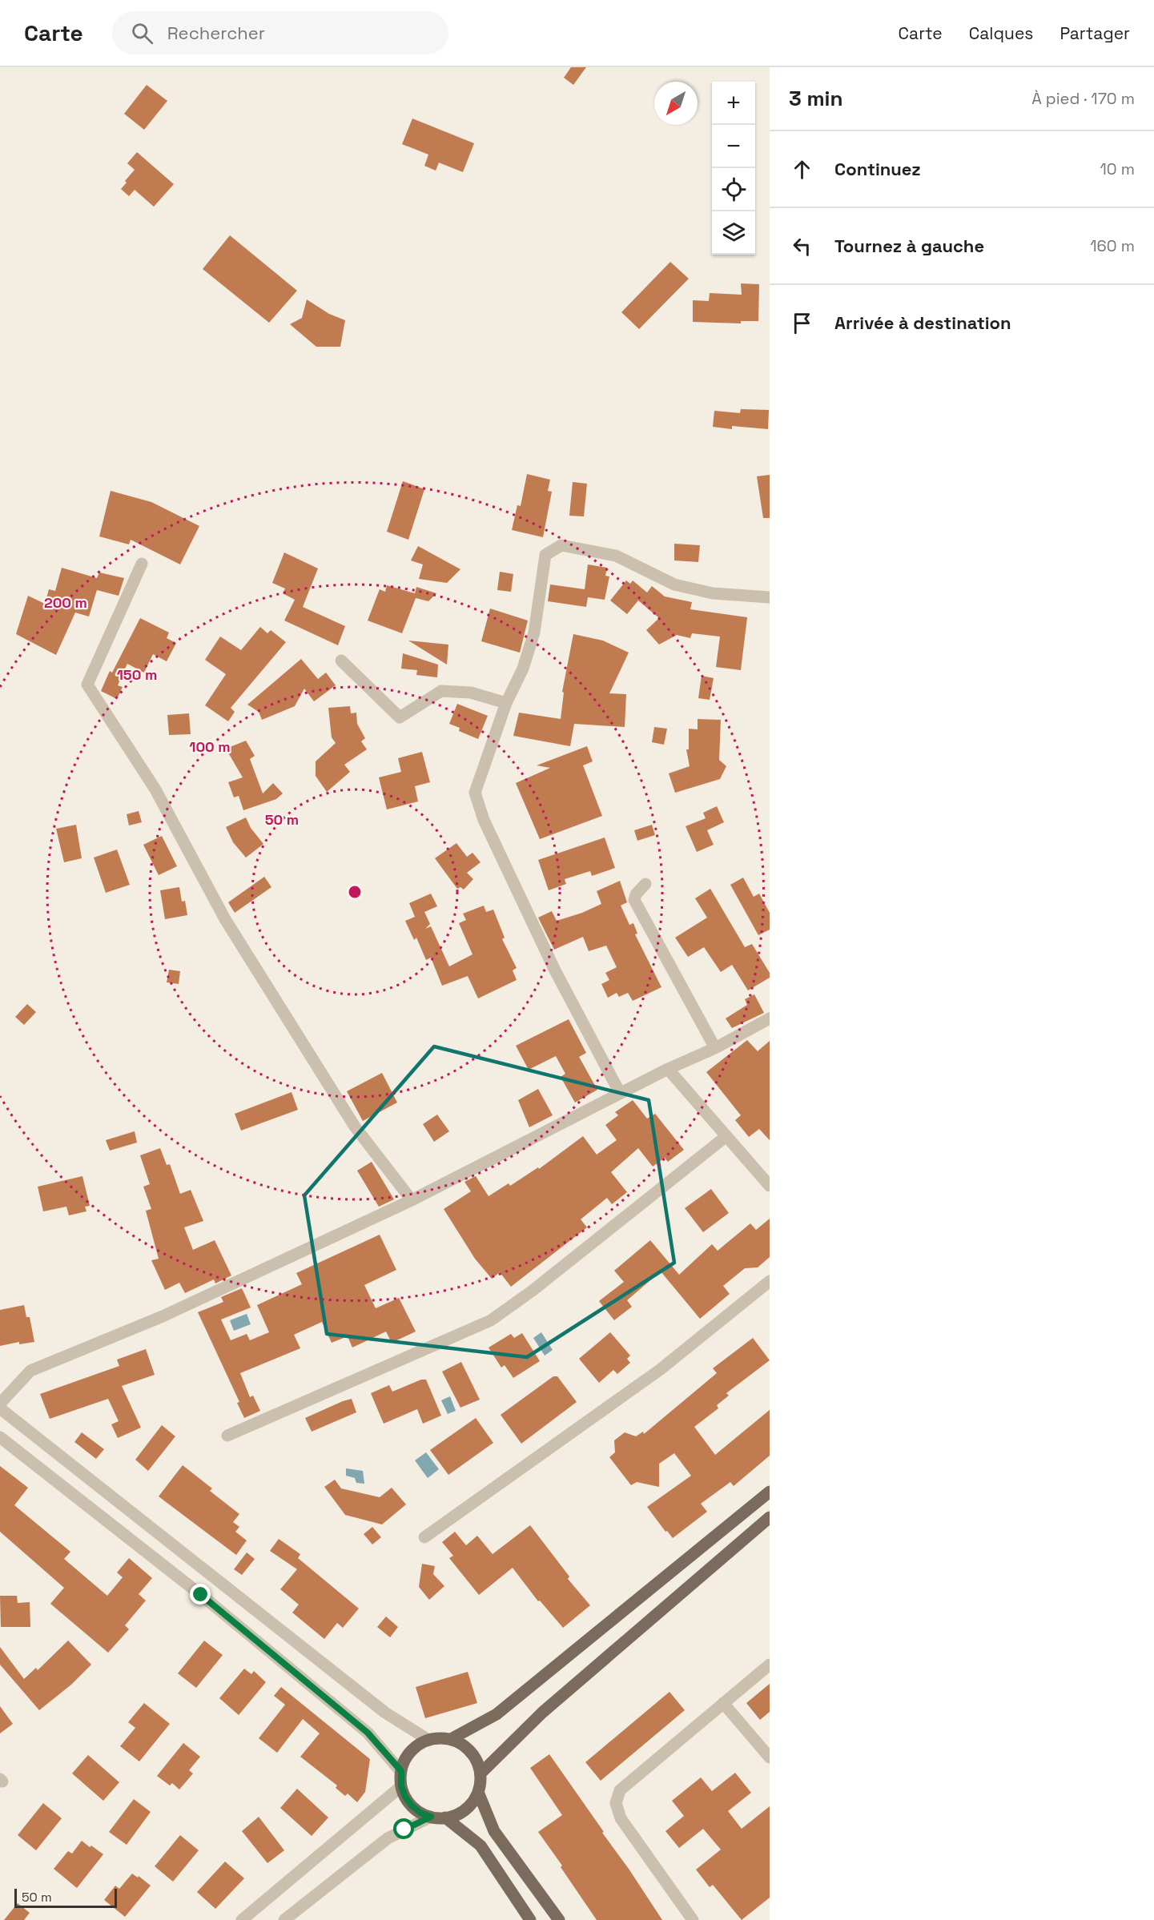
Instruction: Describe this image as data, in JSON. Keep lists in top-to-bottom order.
{
  "scale_bar": "50 m",
  "north": "bottom left",
  "page": {
    "header": "Carte",
    "search": "Rechercher",
    "nav": ["Carte", "Calques", "Partager"],
    "heading": ["3 min", "À pied · 170 m"],
    "map_buttons": ["+", "−"],
    "list": [
      ["Continuez", "10 m"],
      ["Tournez à gauche", "160 m"],
      "Arrivée à destination"
    ],
    "scale": "50 m"
  },
  "rings": [
    "200 m",
    "150 m",
    "100 m",
    "50 m"
  ]
}
